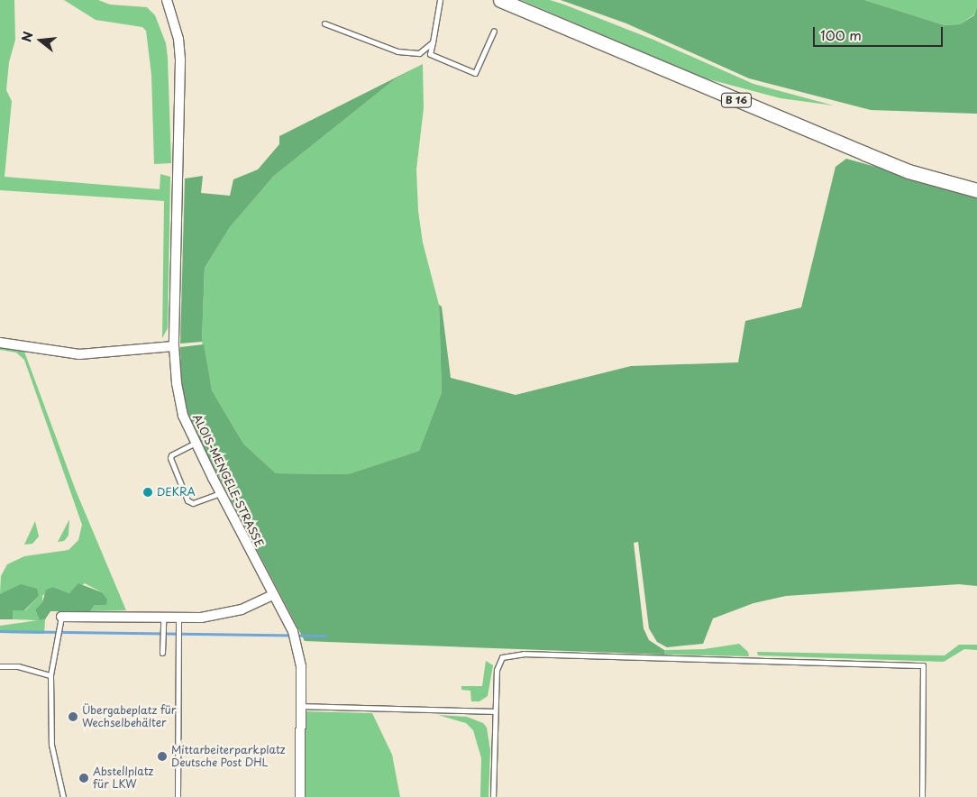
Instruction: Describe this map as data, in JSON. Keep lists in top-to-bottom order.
{
  "streets": {
    "main road": ["B 16"],
    "street": ["ALOIS-MENGELE-STRASSE"]
  },
  "places": [
    "DEKRA",
    "Übergabeplatz für Wechselbehälter",
    "Mittarbeiterparkplatz Deutsche Post DHL",
    "Abstellplatz für LKW"
  ],
  "scale_bar": "100 m",
  "north": "left"
}
